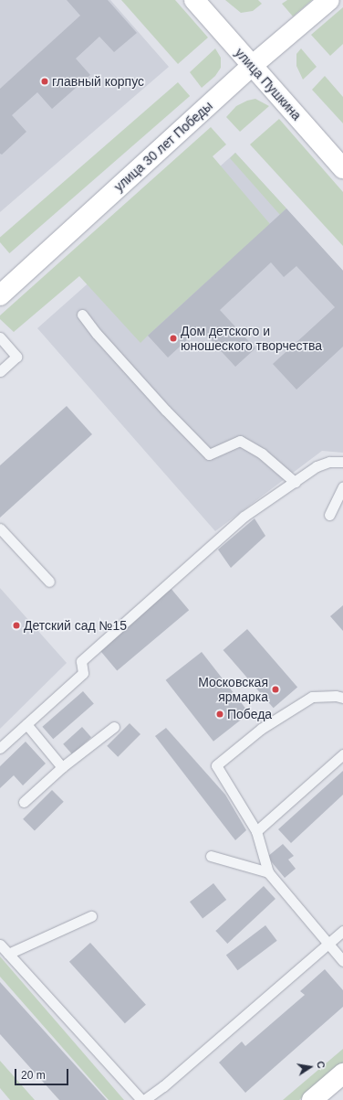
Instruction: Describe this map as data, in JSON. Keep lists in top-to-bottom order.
{
  "streets": {
    "street": ["улица Пушкина", "улица 30 лет Победы"]
  },
  "crossings": [
    ["улица Пушкина", "улица 30 лет Победы"]
  ],
  "places": [
    "главный корпус",
    "Дом детского и юношеского творчества",
    "Детский сад №15",
    "Московская ярмарка",
    "Победа"
  ],
  "scale_bar": "20 m",
  "north": "right"
}
